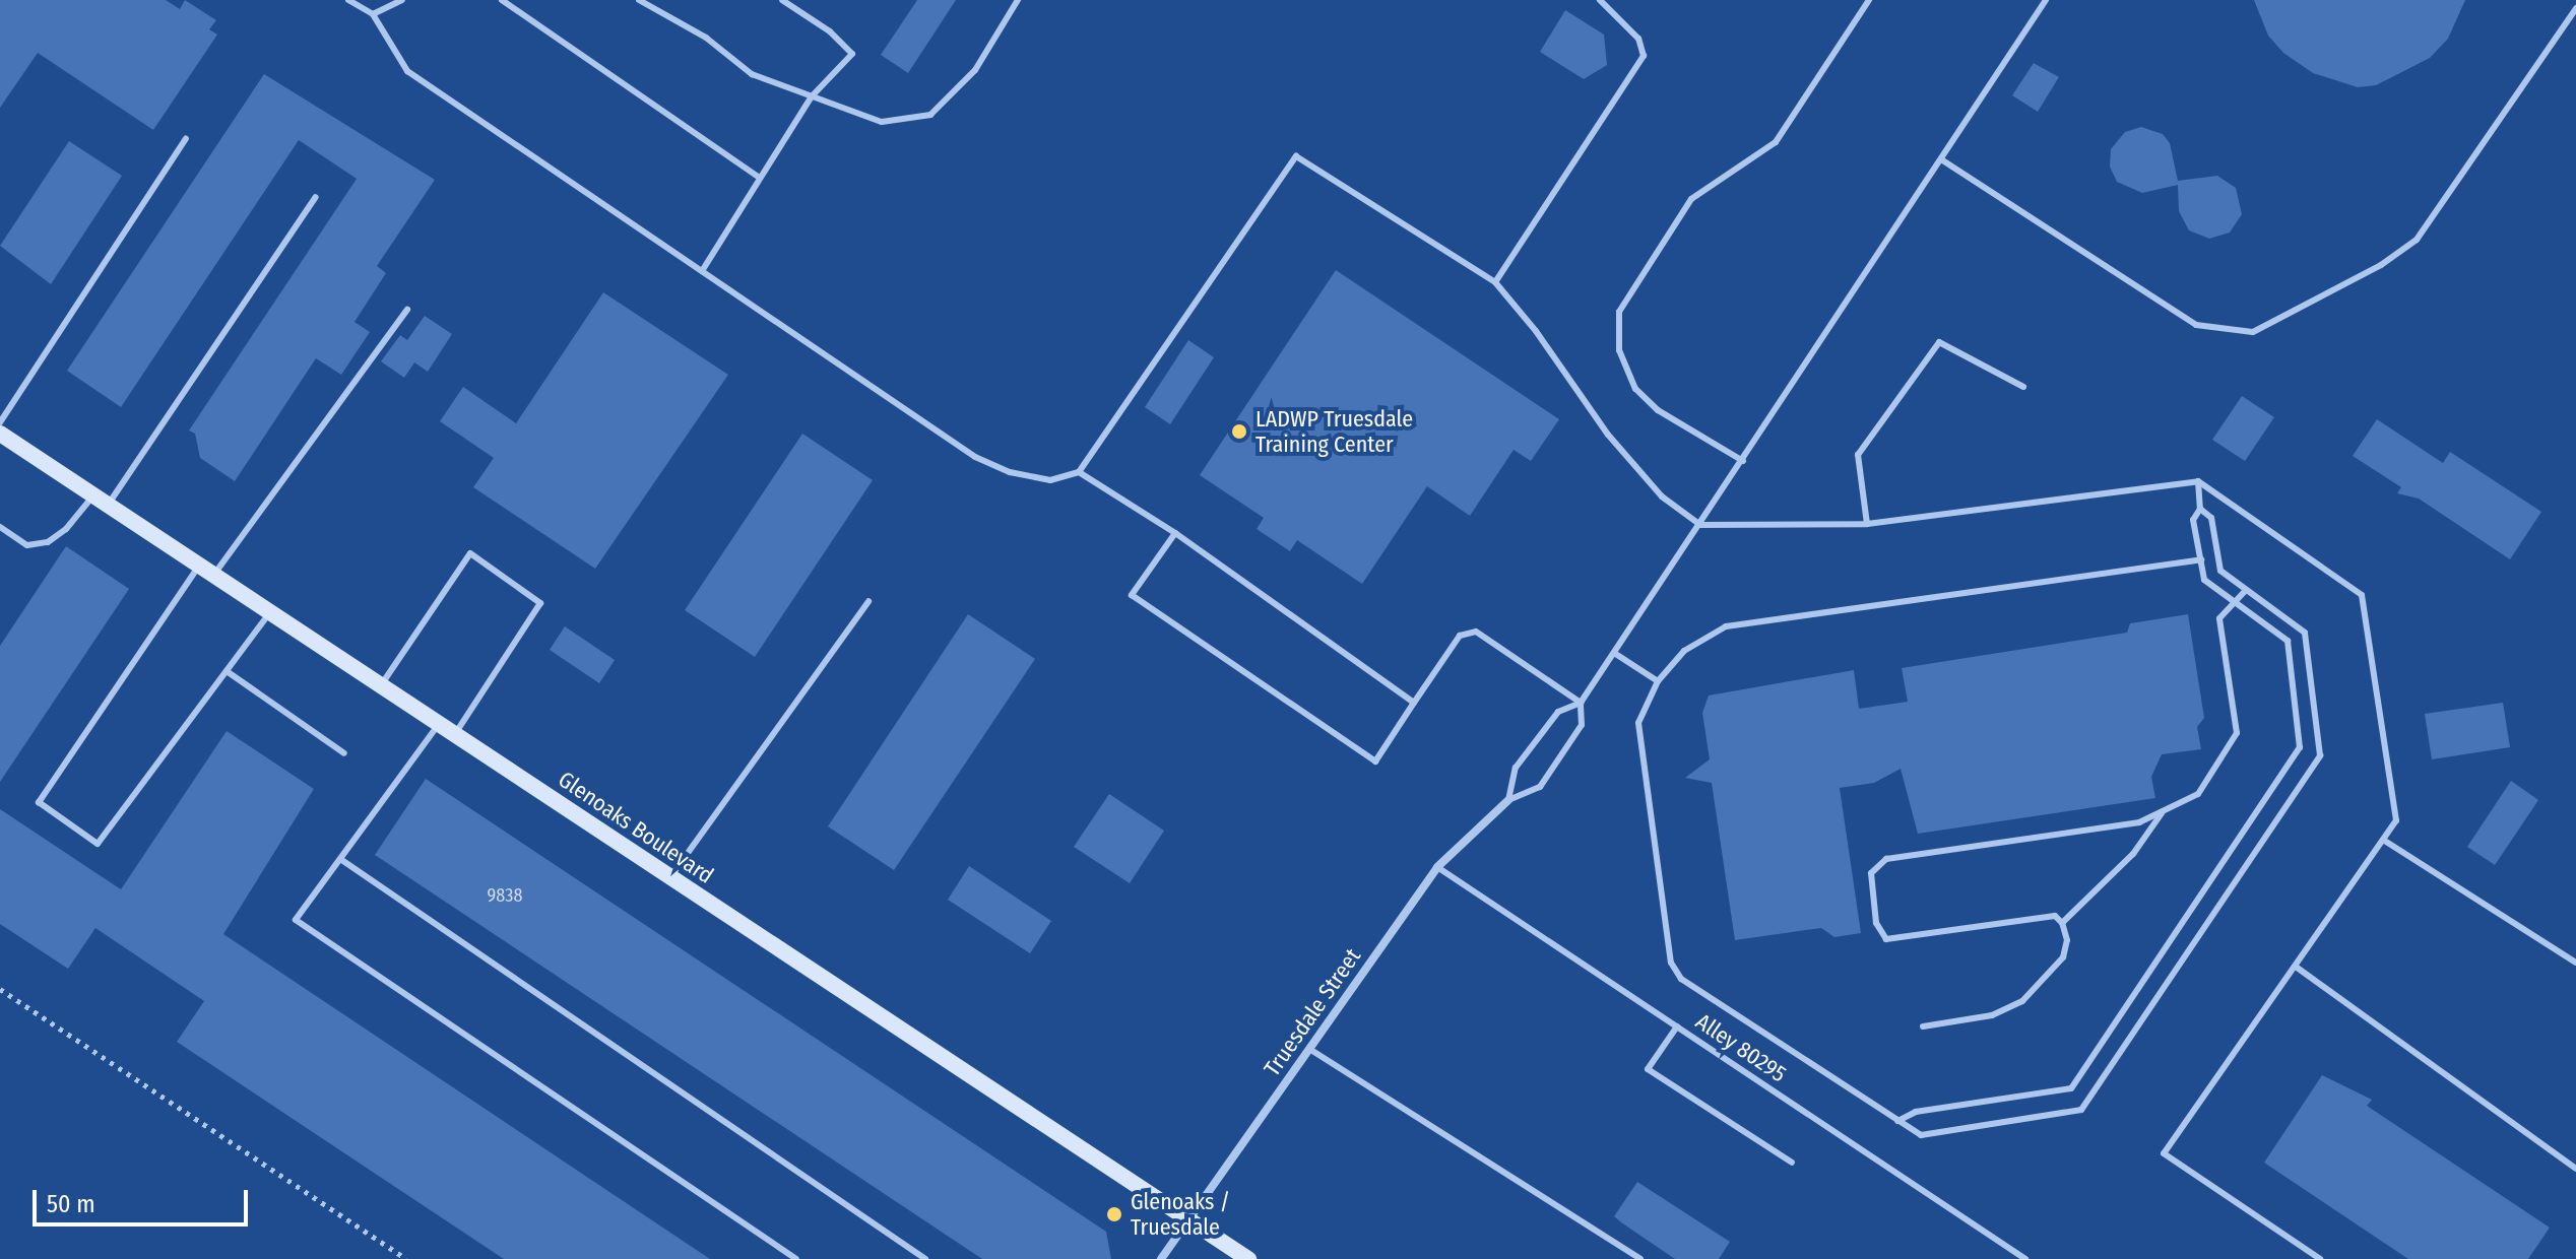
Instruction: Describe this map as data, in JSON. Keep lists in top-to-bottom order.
{
  "streets": {
    "main road": ["Glenoaks Boulevard"],
    "street": ["Truesdale Street"],
    "lane": ["Alley 80295"]
  },
  "crossings": [
    ["Glenoaks Boulevard", "Truesdale Street"],
    ["Truesdale Street", "Alley 80295"]
  ],
  "places": ["LADWP Truesdale Training Center", "Glenoaks / Truesdale"],
  "house_numbers": ["9838"],
  "scale_bar": "50 m"
}
